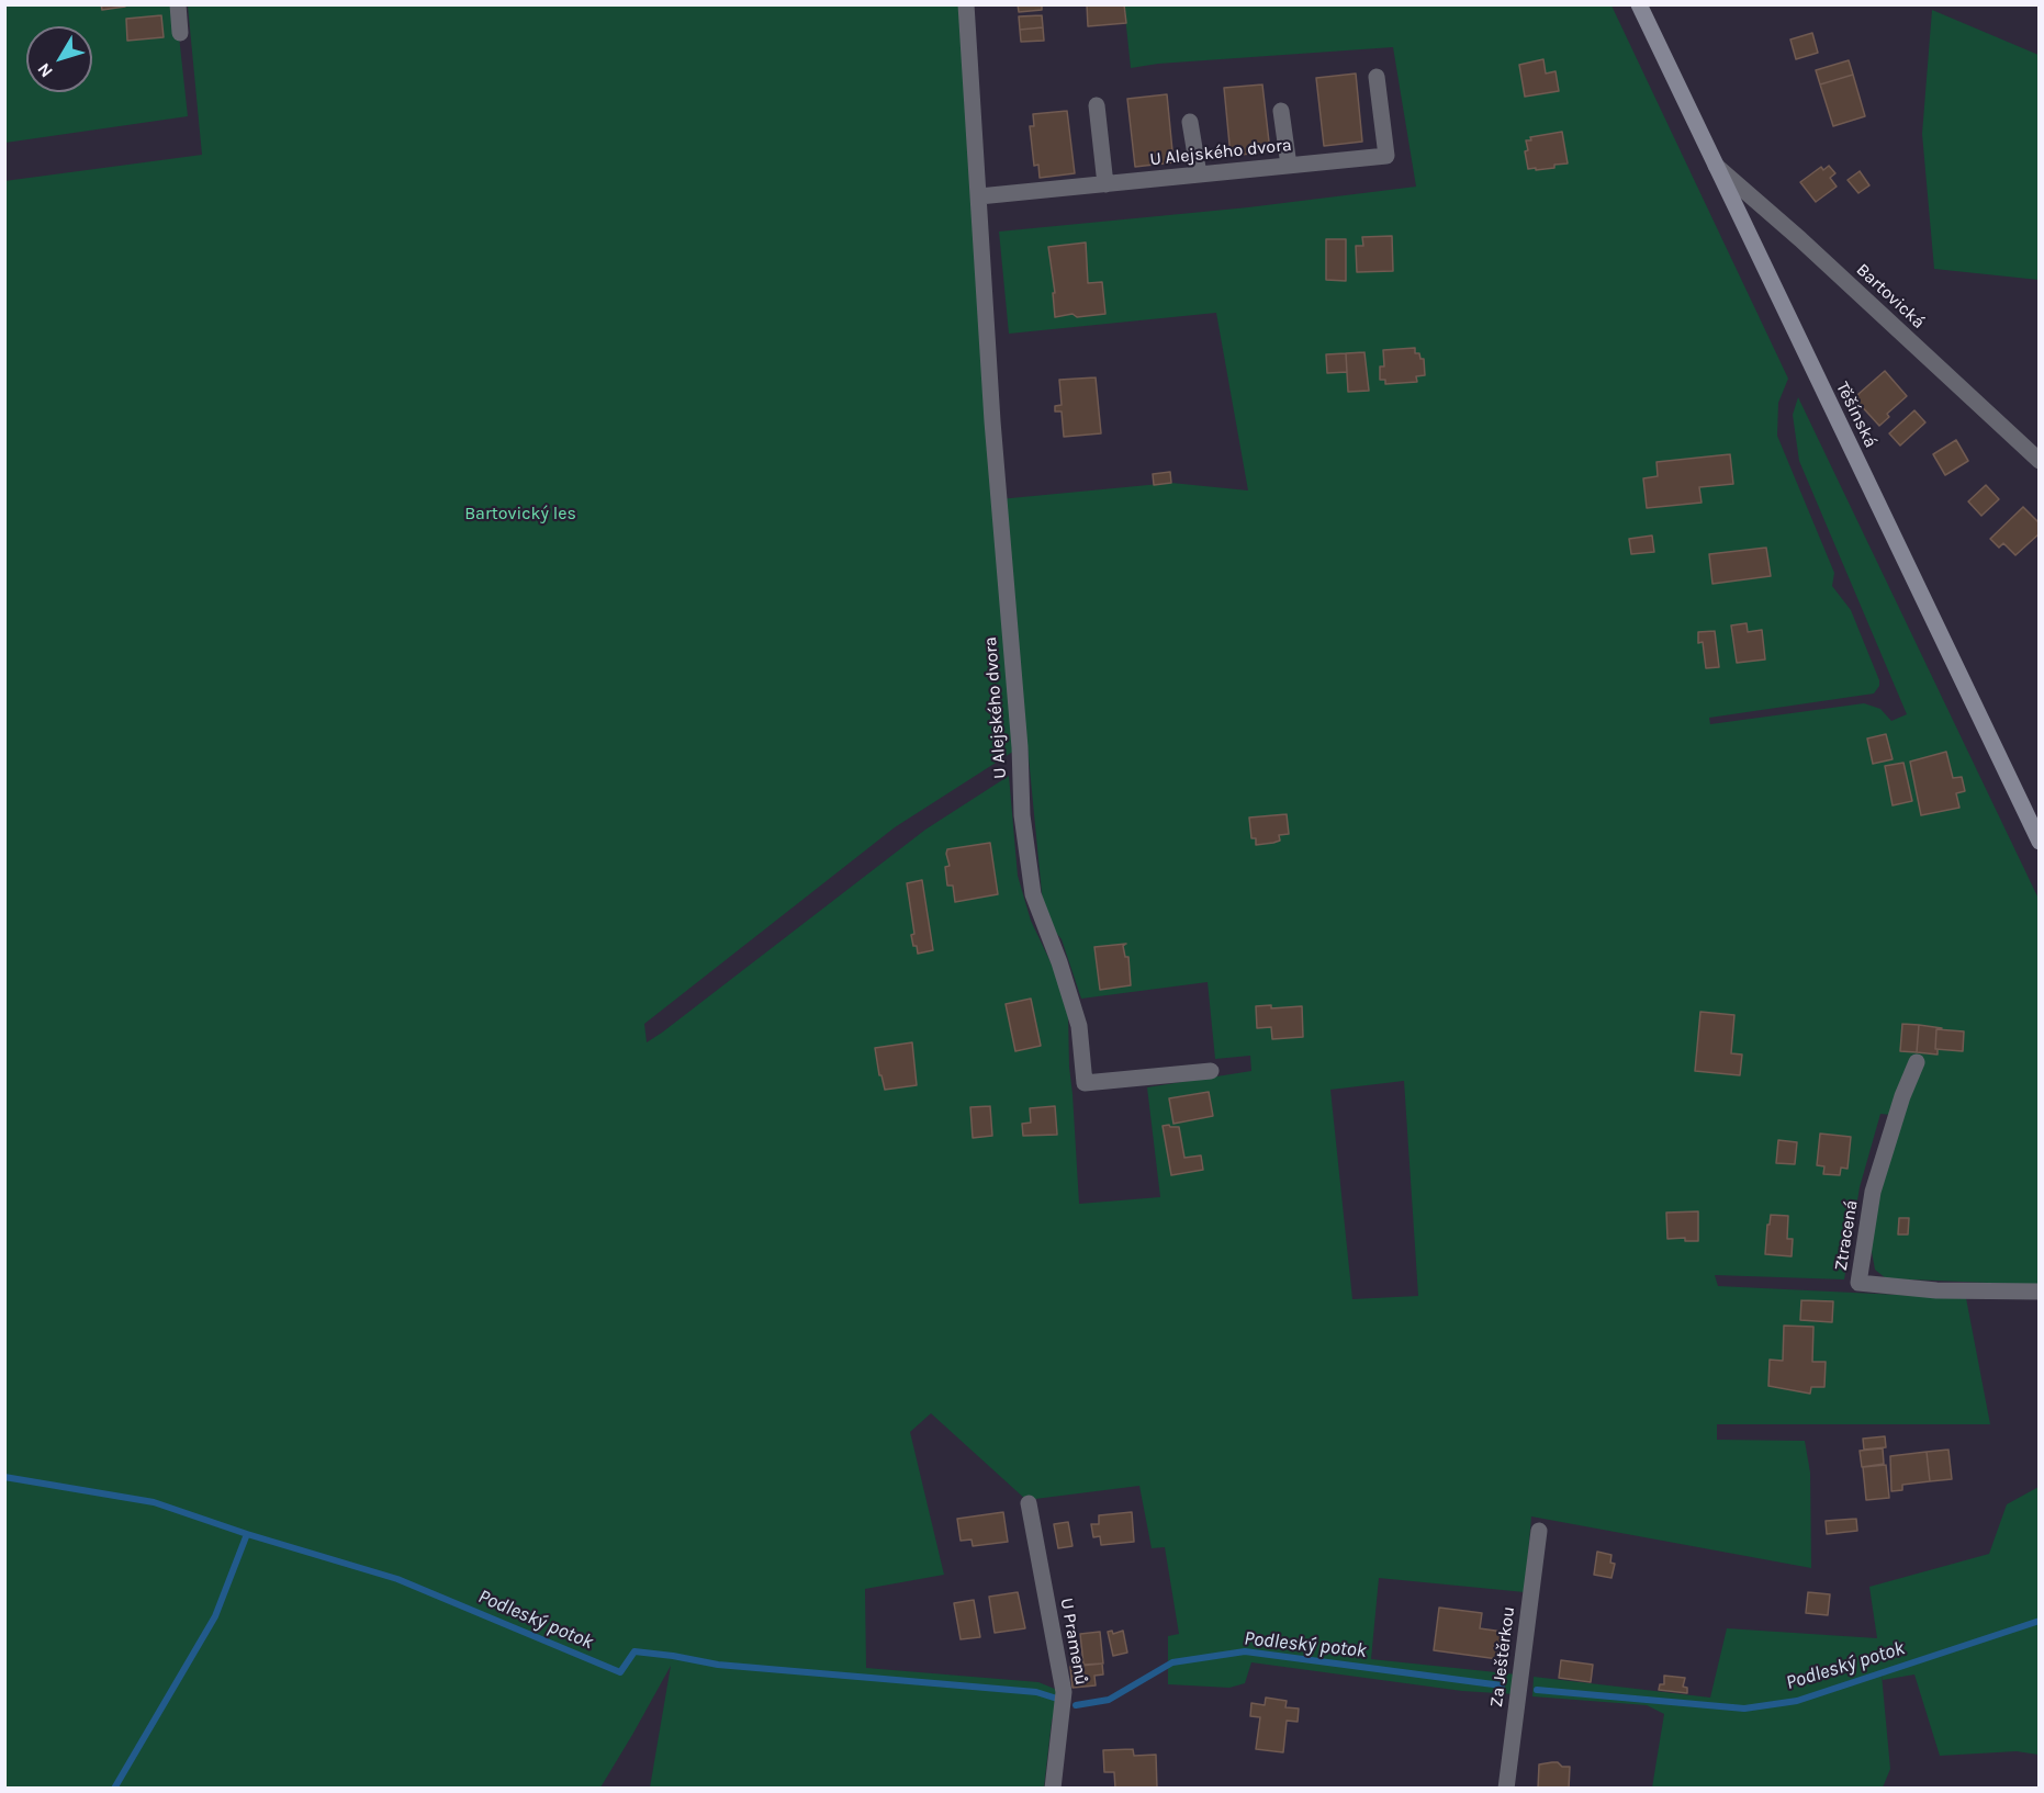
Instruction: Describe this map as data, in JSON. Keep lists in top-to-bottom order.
{
  "streets": {
    "main road": ["Těšínská"],
    "street": [
      "U Alejského dvora",
      "Bartovická",
      "Ztracená",
      "U Pramenů",
      "Za Ještěrkou"
    ]
  },
  "crossings": [
    ["Bartovická", "Těšínská"]
  ],
  "water": ["Podleský potok"],
  "parks": ["Bartovický les"],
  "north": "bottom left"
}
